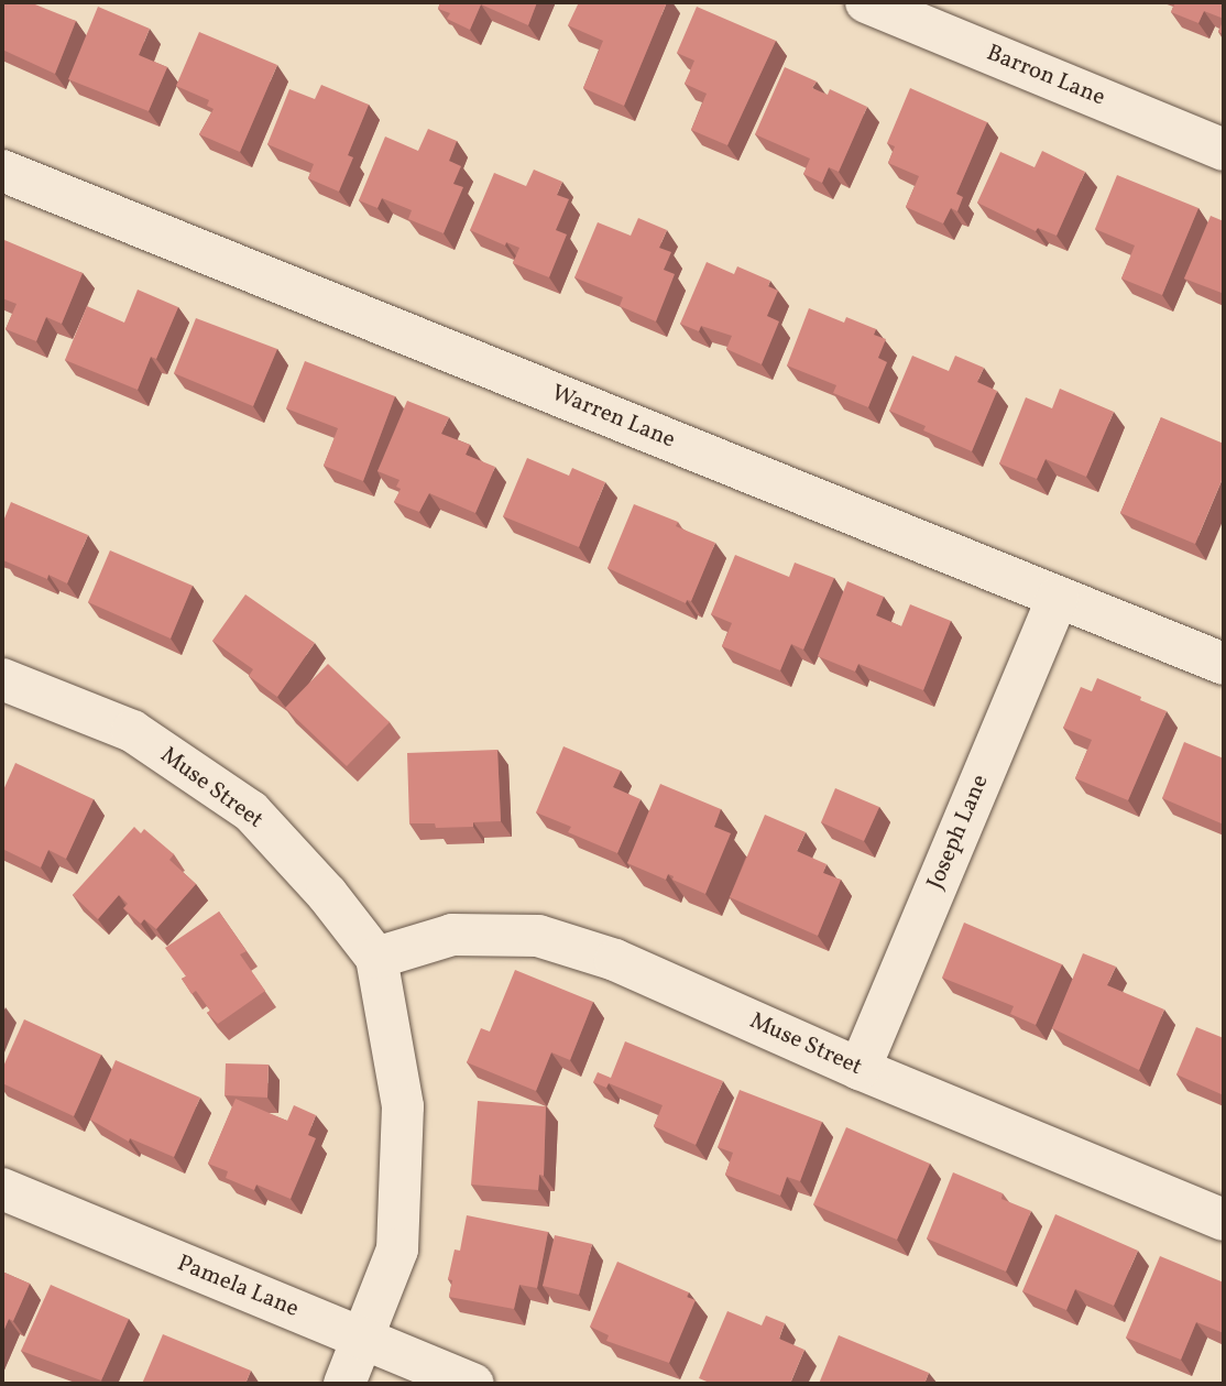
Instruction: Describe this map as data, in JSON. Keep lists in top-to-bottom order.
{
  "streets": {
    "street": [
      "Barron Lane",
      "Warren Lane",
      "Muse Street",
      "Joseph Lane",
      "Pamela Lane"
    ]
  },
  "crossings": [
    ["Warren Lane", "Joseph Lane"],
    ["Muse Street", "Joseph Lane"],
    ["Muse Street", "Pamela Lane"]
  ]
}
